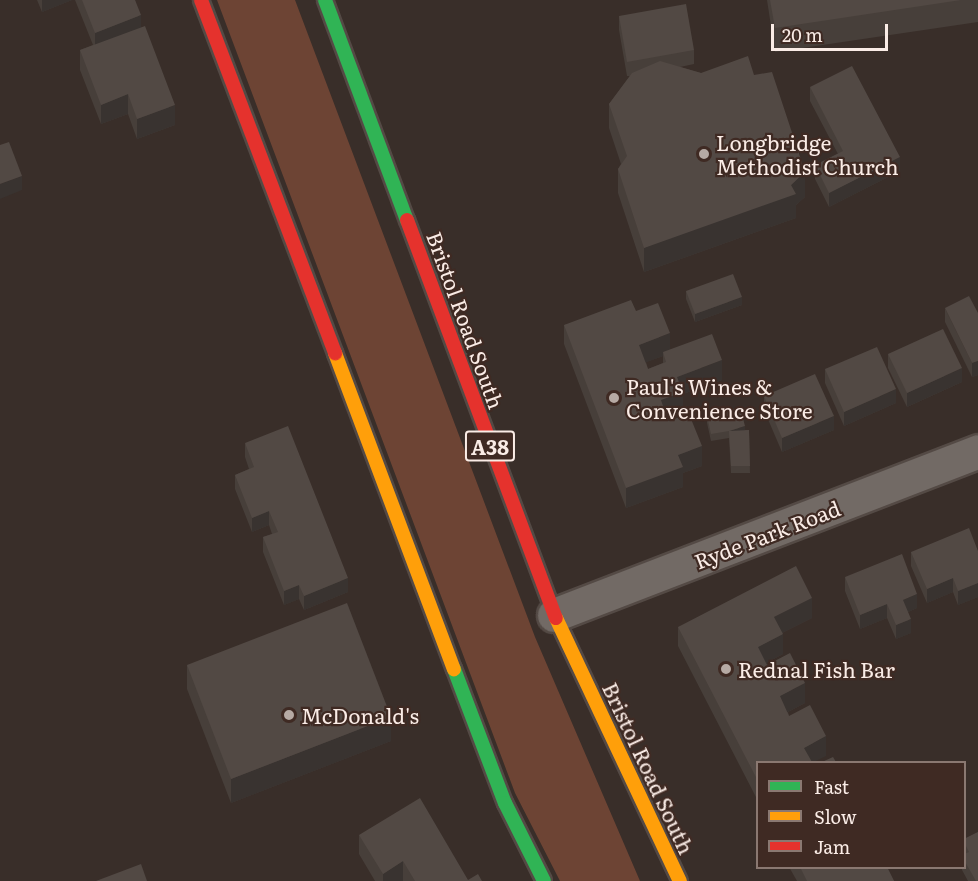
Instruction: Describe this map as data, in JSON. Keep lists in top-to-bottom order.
{
  "streets": {
    "highway": ["Bristol Road South", "A38"],
    "street": ["Ryde Park Road"]
  },
  "crossings": [
    ["Bristol Road South", "Ryde Park Road"]
  ],
  "places": [
    "Longbridge Methodist Church",
    "Paul's Wines & Convenience Store",
    "Rednal Fish Bar",
    "McDonald's"
  ],
  "legend": ["Fast", "Slow", "Jam"],
  "scale_bar": "20 m"
}
